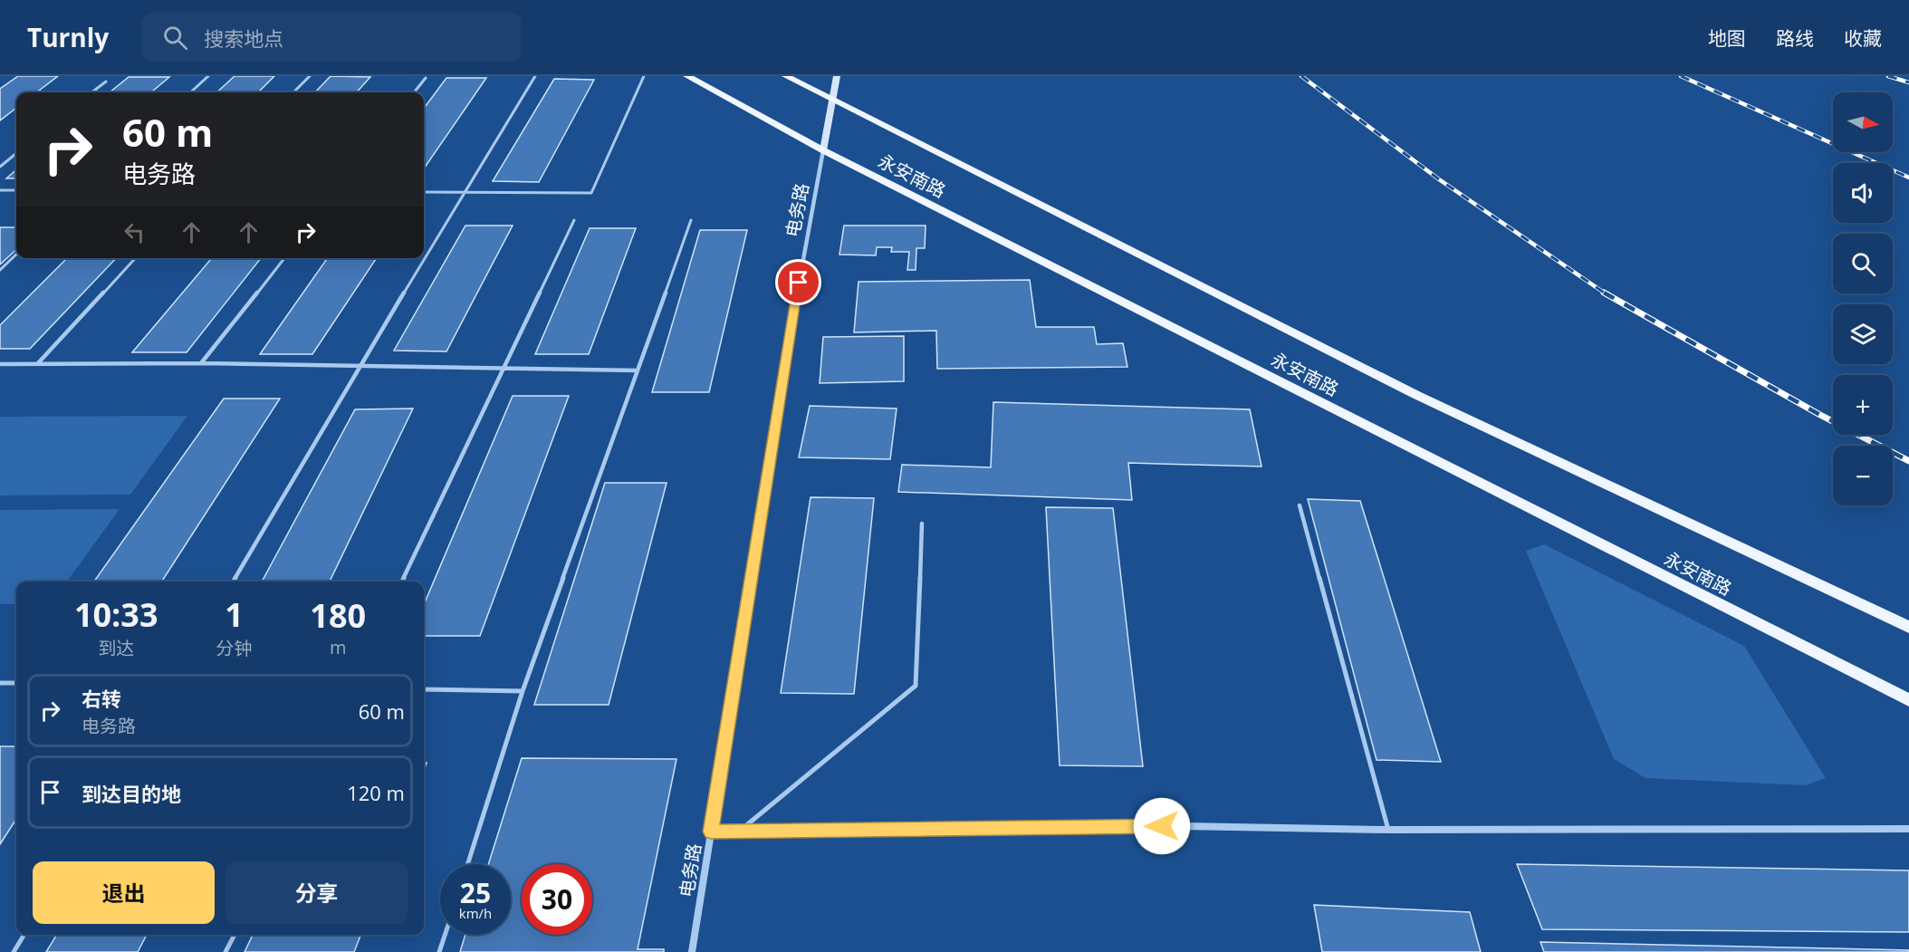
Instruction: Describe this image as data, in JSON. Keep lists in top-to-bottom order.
{
  "streets": {
    "main road": ["永安南路"],
    "street": ["电务路"]
  },
  "crossings": [
    ["永安南路", "电务路"]
  ],
  "north": "right",
  "page": {
    "header": "Turnly",
    "search": "搜索地点",
    "nav": ["地图", "路线", "收藏"],
    "map_buttons": ["+", "−"],
    "turn": ["60 m", "电务路"],
    "eta": [
      "10:33",
      "到达",
      "1",
      "分钟",
      "180",
      "m"
    ],
    "list": [
      {
        "name": "右转",
        "note": "电务路",
        "value": "60 m"
      },
      {
        "name": "到达目的地",
        "value": "120 m"
      }
    ],
    "buttons": ["退出", "分享"],
    "speed": "25 km/h",
    "limit": "30"
  }
}
